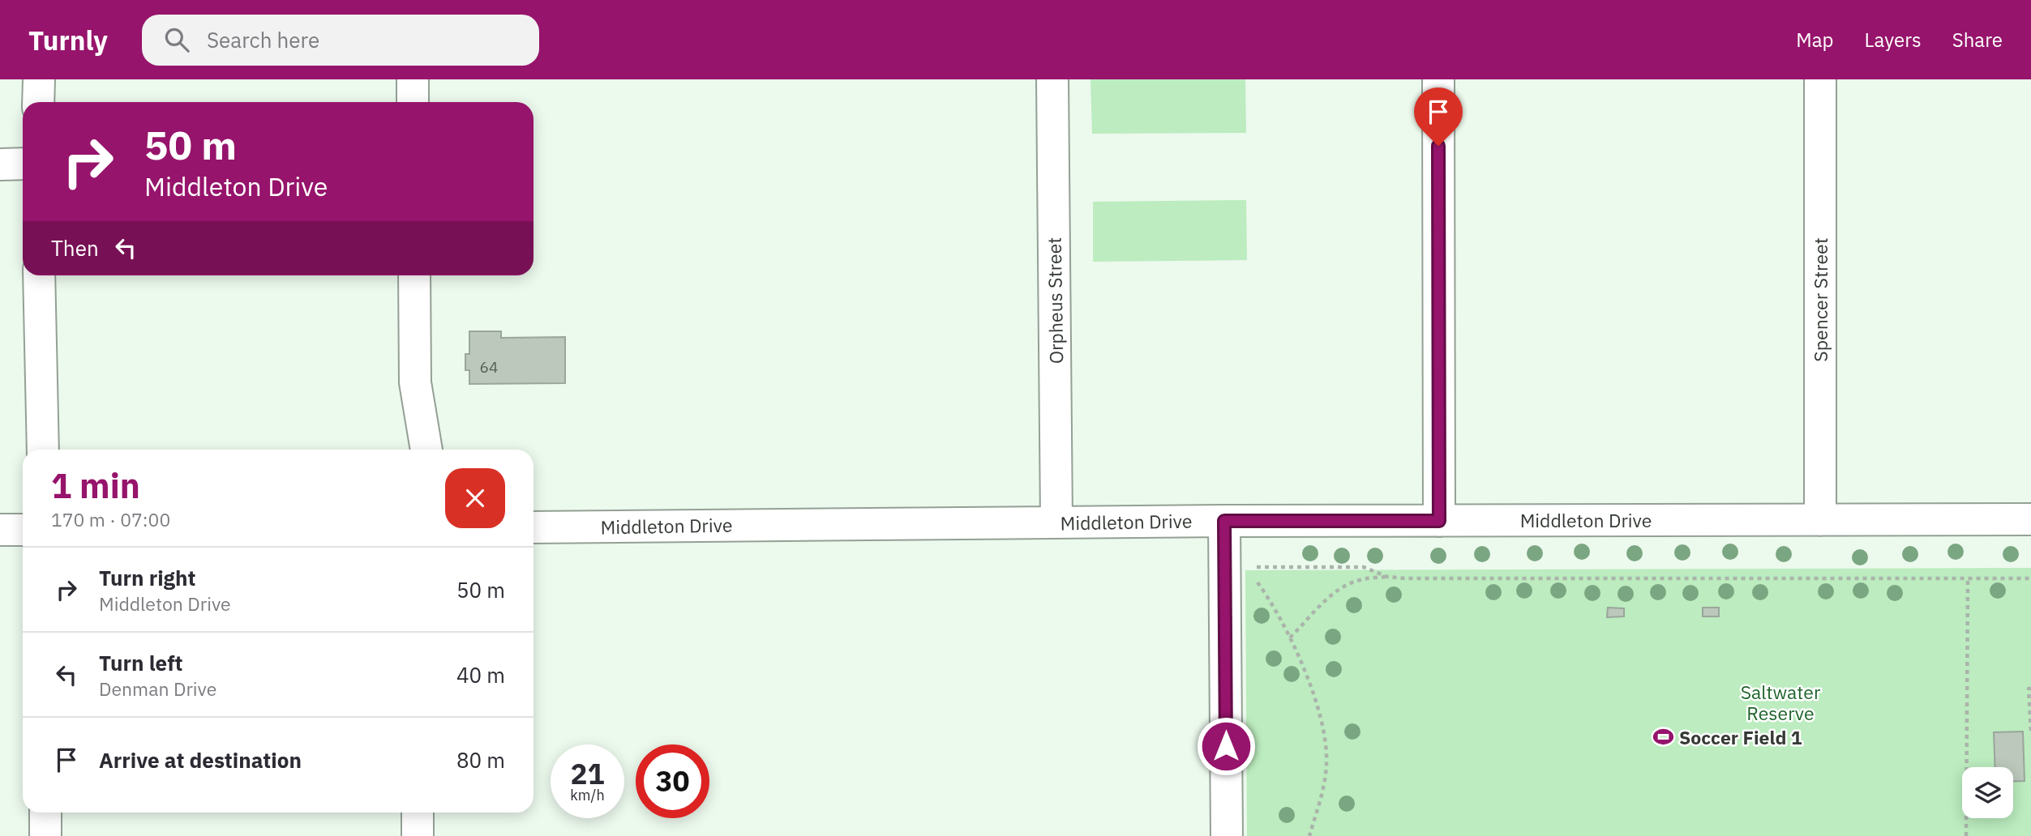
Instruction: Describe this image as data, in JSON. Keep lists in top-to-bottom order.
{
  "streets": {
    "street": ["Spencer Street", "Orpheus Street", "Middleton Drive"]
  },
  "crossings": [
    ["Spencer Street", "Middleton Drive"],
    ["Orpheus Street", "Middleton Drive"]
  ],
  "parks": ["Saltwater Reserve"],
  "places": {
    "sports": ["Soccer Field 1"]
  },
  "house_numbers": ["64"],
  "page": {
    "header": "Turnly",
    "search": "Search here",
    "nav": ["Map", "Layers", "Share"],
    "turn": ["50 m", "Middleton Drive"],
    "then": "Then",
    "heading": ["1 min", "170 m · 07:00"],
    "list": [
      {
        "name": "Turn right",
        "note": "Middleton Drive",
        "value": "50 m"
      },
      {
        "name": "Turn left",
        "note": "Denman Drive",
        "value": "40 m"
      },
      {
        "name": "Arrive at destination",
        "value": "80 m"
      }
    ],
    "speed": "21 km/h",
    "limit": "30"
  }
}
